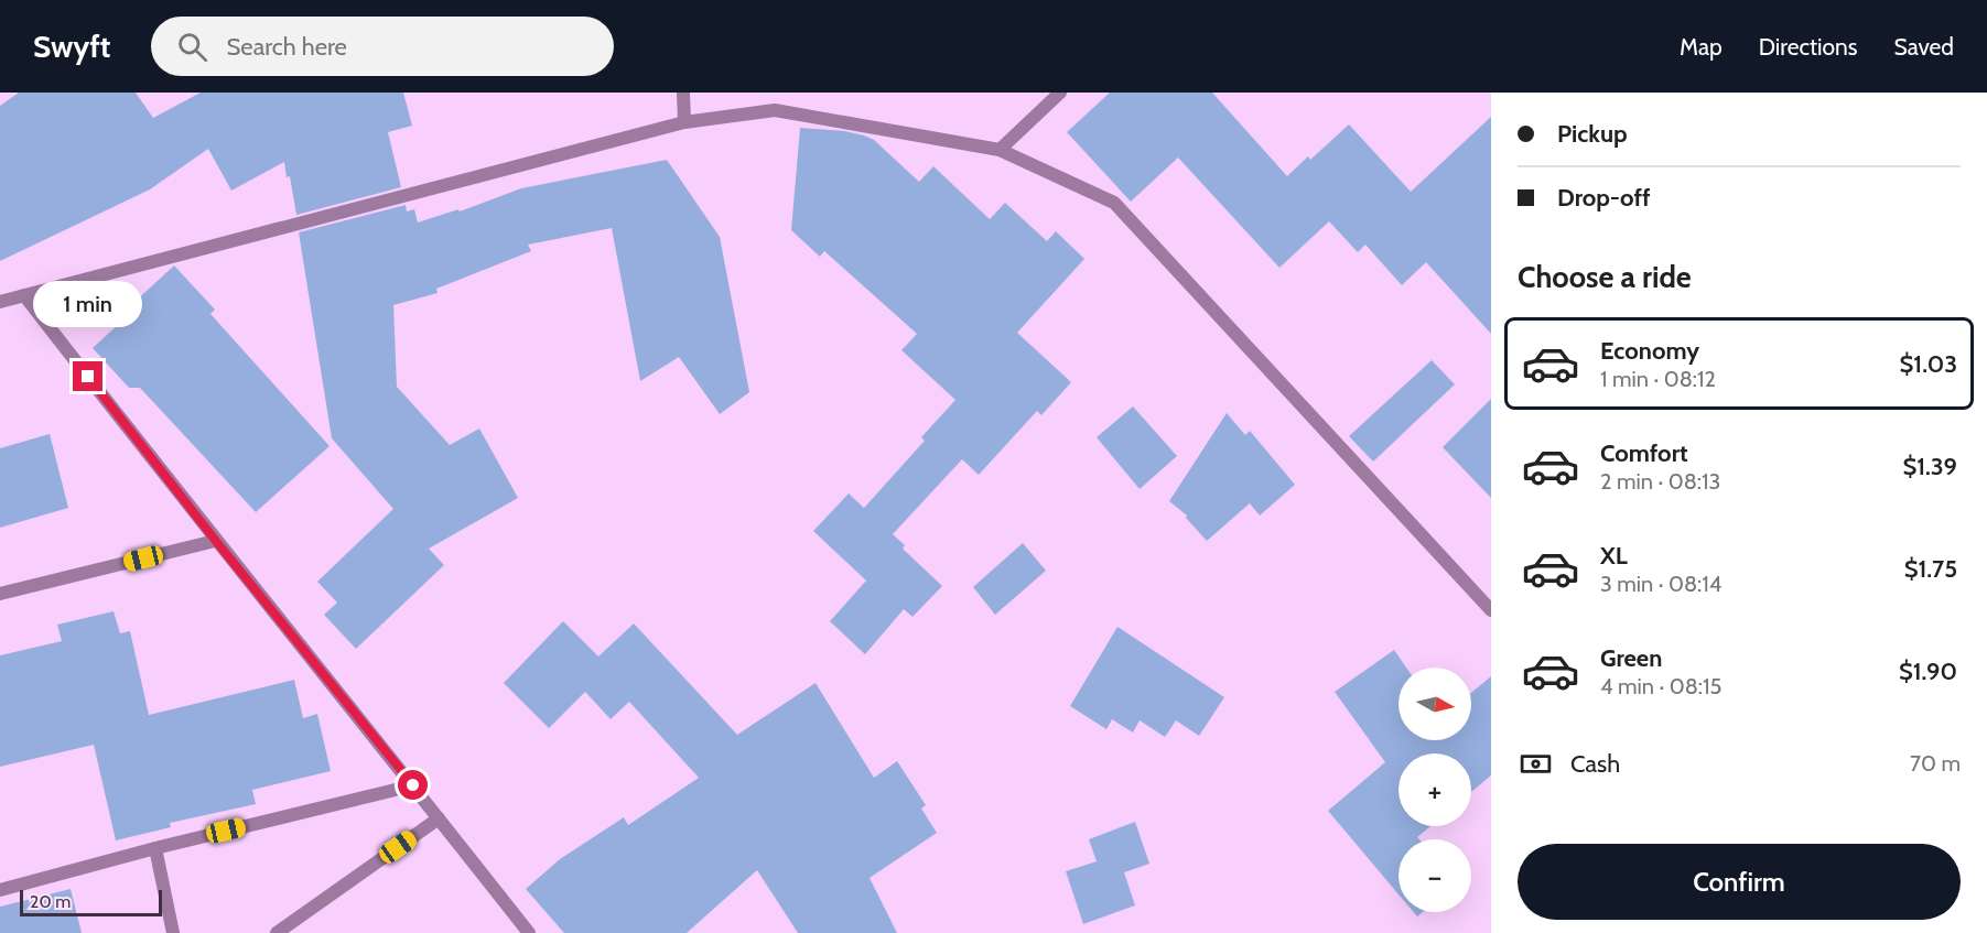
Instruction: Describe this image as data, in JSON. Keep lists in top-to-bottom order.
{
  "scale_bar": "20 m",
  "north": "right",
  "page": {
    "header": "Swyft",
    "search": "Search here",
    "nav": ["Map", "Directions", "Saved"],
    "banner": ["Pickup", "Drop-off"],
    "heading": "Choose a ride",
    "bubble": "1 min",
    "list": [
      {
        "name": "Economy",
        "note": "1 min · 08:12",
        "value": "$1.03"
      },
      {
        "name": "Comfort",
        "note": "2 min · 08:13",
        "value": "$1.39"
      },
      {
        "name": "XL",
        "note": "3 min · 08:14",
        "value": "$1.75"
      },
      {
        "name": "Green",
        "note": "4 min · 08:15",
        "value": "$1.90"
      }
    ],
    "map_buttons": ["+", "−"],
    "pay": ["Cash", "70 m"],
    "buttons": "Confirm",
    "scale": "20 m"
  }
}
